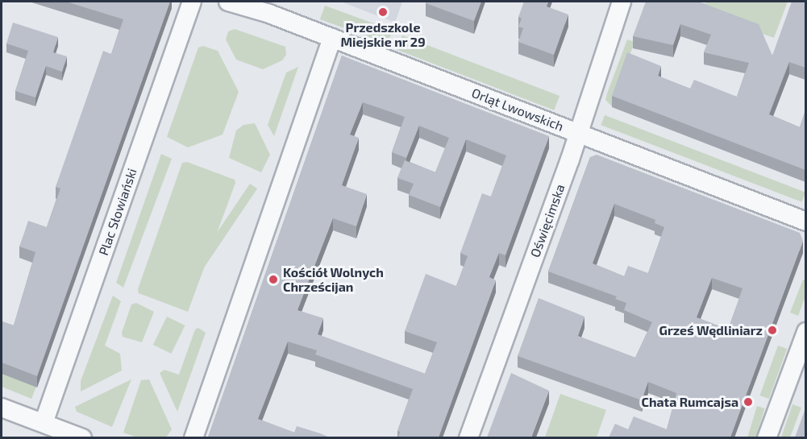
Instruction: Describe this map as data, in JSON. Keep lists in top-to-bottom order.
{
  "streets": {
    "street": ["Orląt Lwowskich", "Plac Słowiański", "Oświęcimska"]
  },
  "crossings": [
    ["Orląt Lwowskich", "Oświęcimska"]
  ],
  "places": [
    "Przedszkole Miejskie nr 29",
    "Kościół Wolnych Chrześcijan",
    "Grześ Wędliniarz",
    "Chata Rumcajsa"
  ]
}
